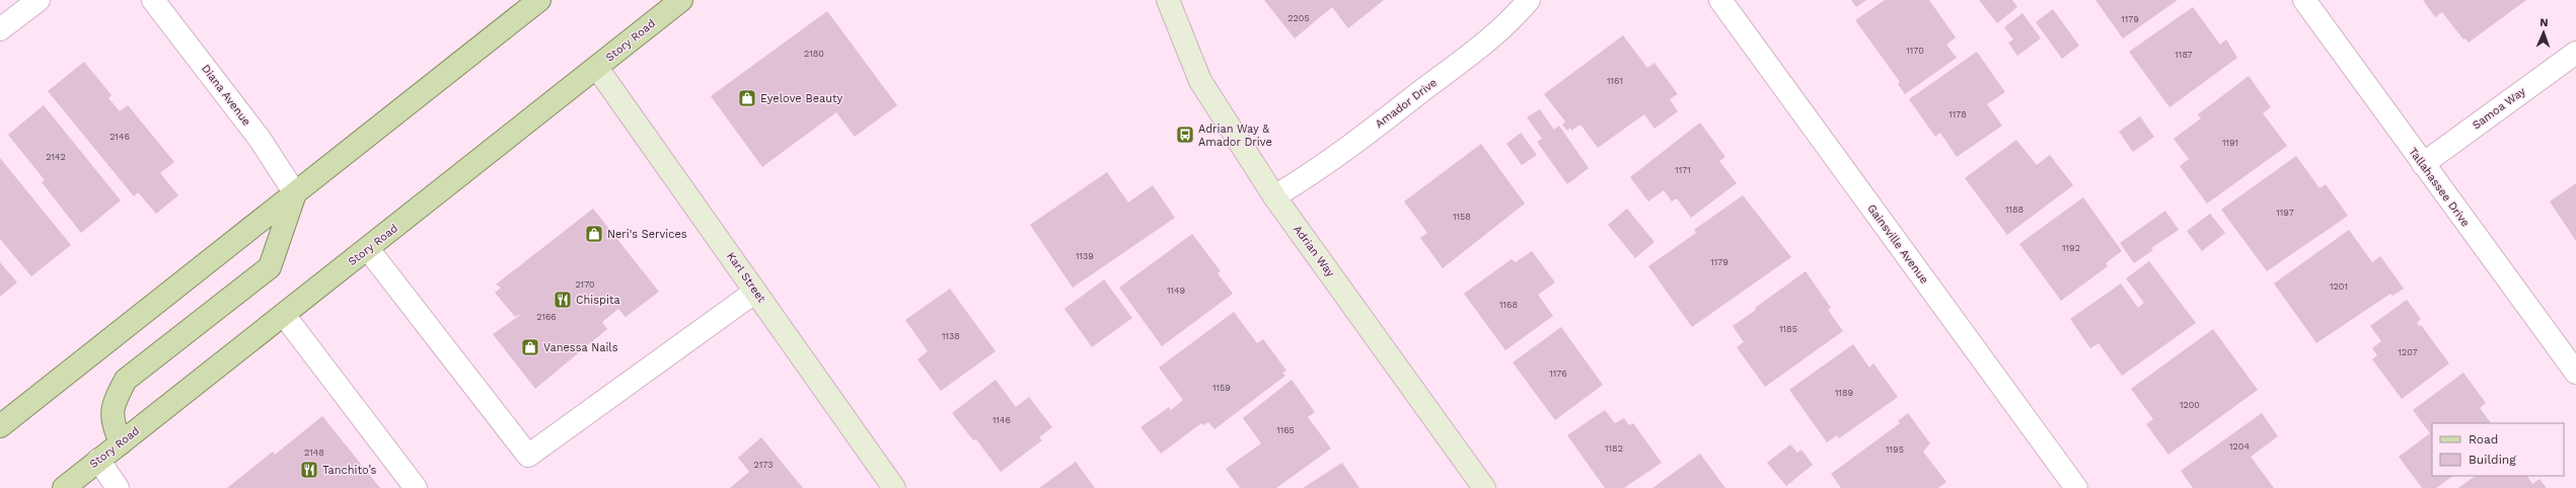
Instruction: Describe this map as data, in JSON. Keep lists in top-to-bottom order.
{
  "streets": {
    "main road": ["Story Road"],
    "street": [
      "Diana Avenue",
      "Amador Drive",
      "Samoa Way",
      "Tallahassee Drive",
      "Gainsville Avenue",
      "Adrian Way",
      "Karl Street"
    ]
  },
  "crossings": [
    ["Story Road", "Karl Street"],
    ["Amador Drive", "Adrian Way"],
    ["Samoa Way", "Tallahassee Drive"]
  ],
  "places": {
    "shop": ["Eyelove Beauty", "Neri's Services", "Vanessa Nails"],
    "bus stop": ["Adrian Way & Amador Drive"],
    "restaurant": ["Chispita", "Tanchito’s"]
  },
  "house_numbers": [
    "2205",
    "1179",
    "1170",
    "2180",
    "1187",
    "1161",
    "1178",
    "2146",
    "1191",
    "2142",
    "1171",
    "1188",
    "1197",
    "1158",
    "1192",
    "1139",
    "1179",
    "2170",
    "1201",
    "1149",
    "1168",
    "2166",
    "1185",
    "1138",
    "1207",
    "1176",
    "1159",
    "1189",
    "1200",
    "1146",
    "1165",
    "1204",
    "1182",
    "1195",
    "2148",
    "2173"
  ],
  "legend": ["Road", "Building"],
  "north": "top"
}
